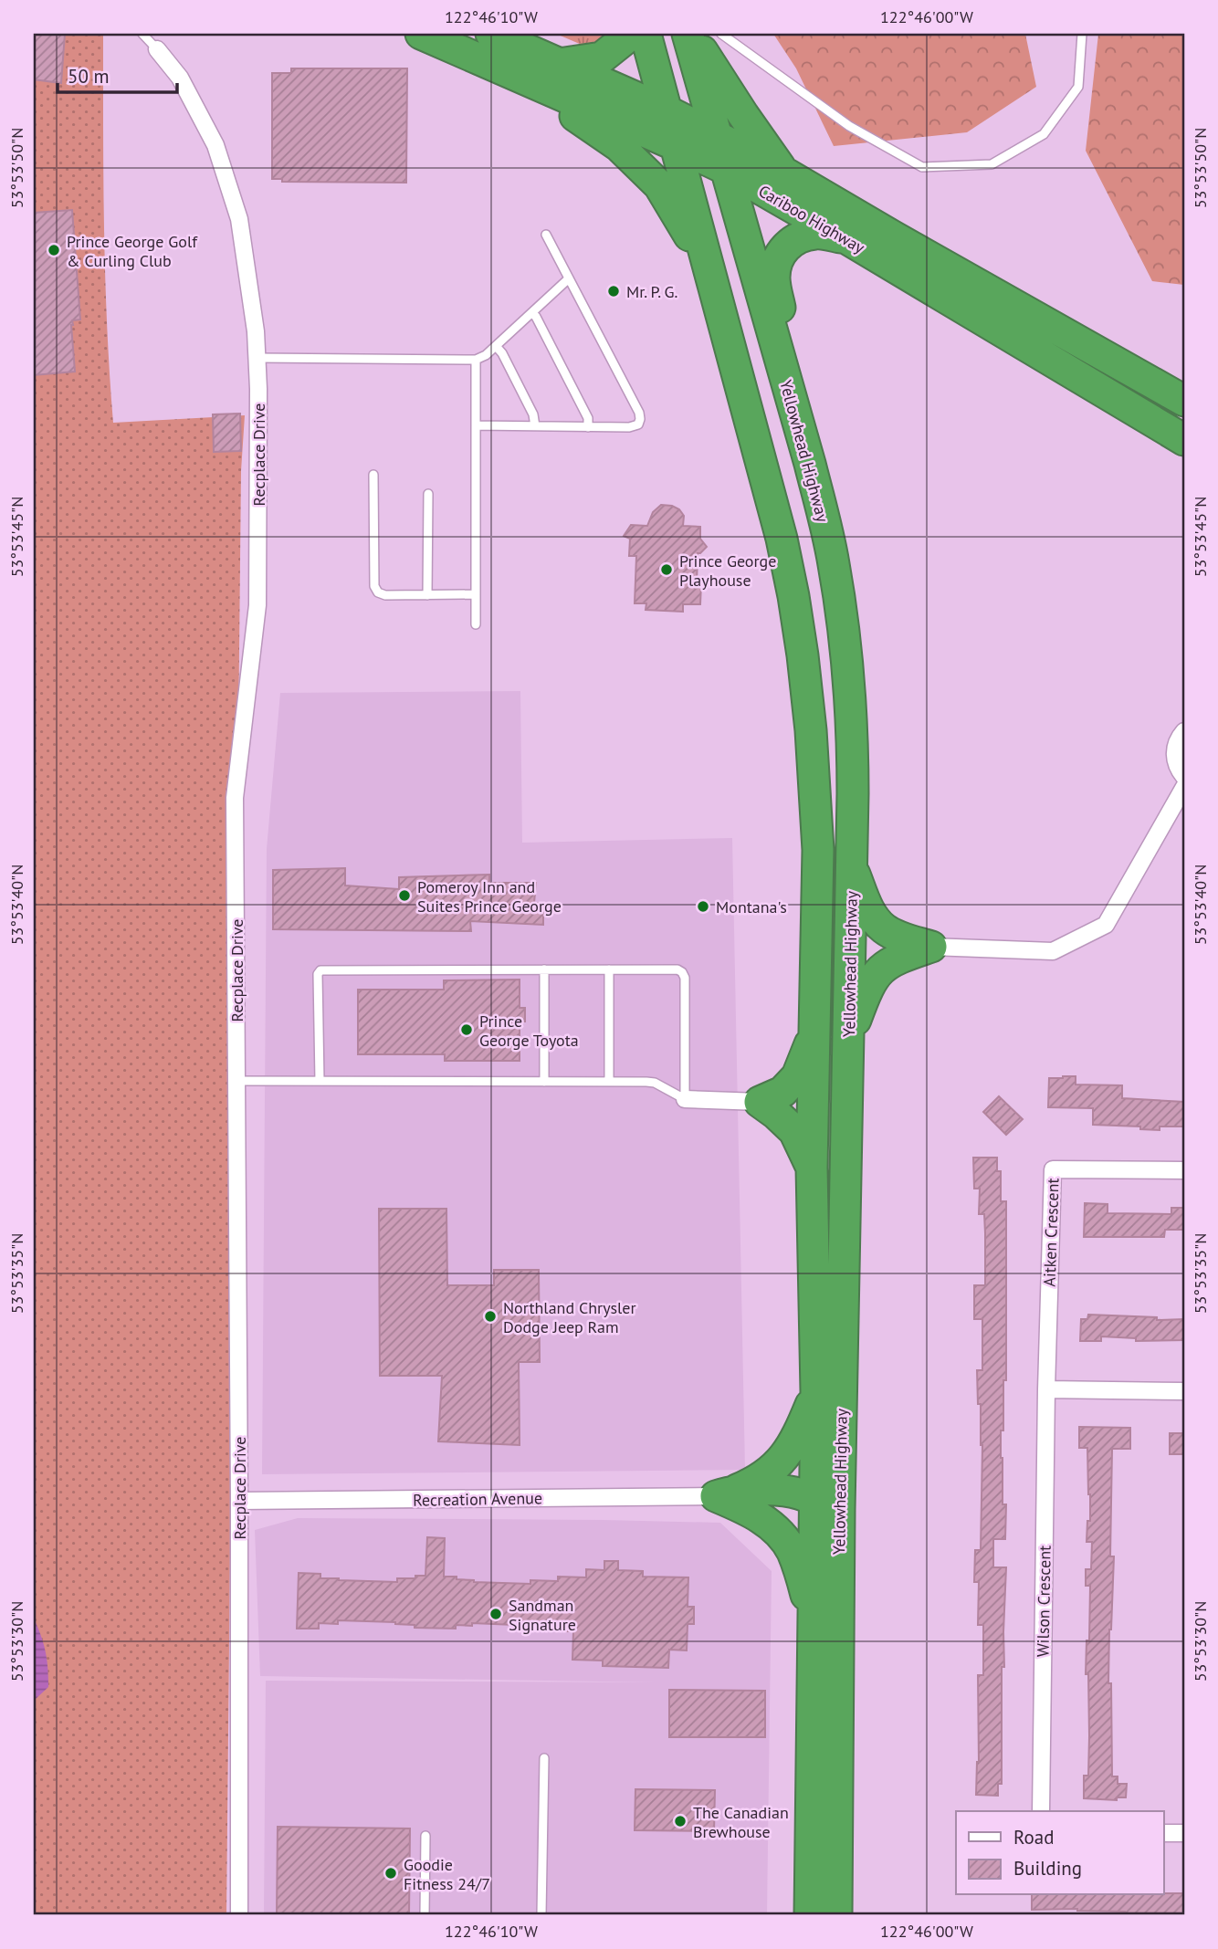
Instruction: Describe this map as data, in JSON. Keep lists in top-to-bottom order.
{
  "streets": {
    "highway": ["Cariboo Highway", "Yellowhead Highway"],
    "street": [
      "Recplace Drive",
      "Aitken Crescent",
      "Recreation Avenue",
      "Wilson Crescent"
    ]
  },
  "crossings": [
    ["Cariboo Highway", "Yellowhead Highway"],
    ["Recplace Drive", "Recreation Avenue"],
    ["Aitken Crescent", "Wilson Crescent"]
  ],
  "places": [
    "Prince George Golf & Curling Club",
    "Mr. P. G.",
    "Prince George Playhouse",
    "Pomeroy Inn and Suites Prince George",
    "Montana's",
    "Prince George Toyota",
    "Northland Chrysler Dodge Jeep Ram",
    "Sandman Signature",
    "The Canadian Brewhouse",
    "Goodie Fitness 24/7"
  ],
  "legend": ["Road", "Building"],
  "scale_bar": "50 m",
  "coordinates": [
    "122°46'10\"W",
    "122°46'00\"W",
    "53°53'50\"N",
    "53°53'45\"N",
    "53°53'40\"N",
    "53°53'35\"N",
    "53°53'30\"N"
  ]
}
